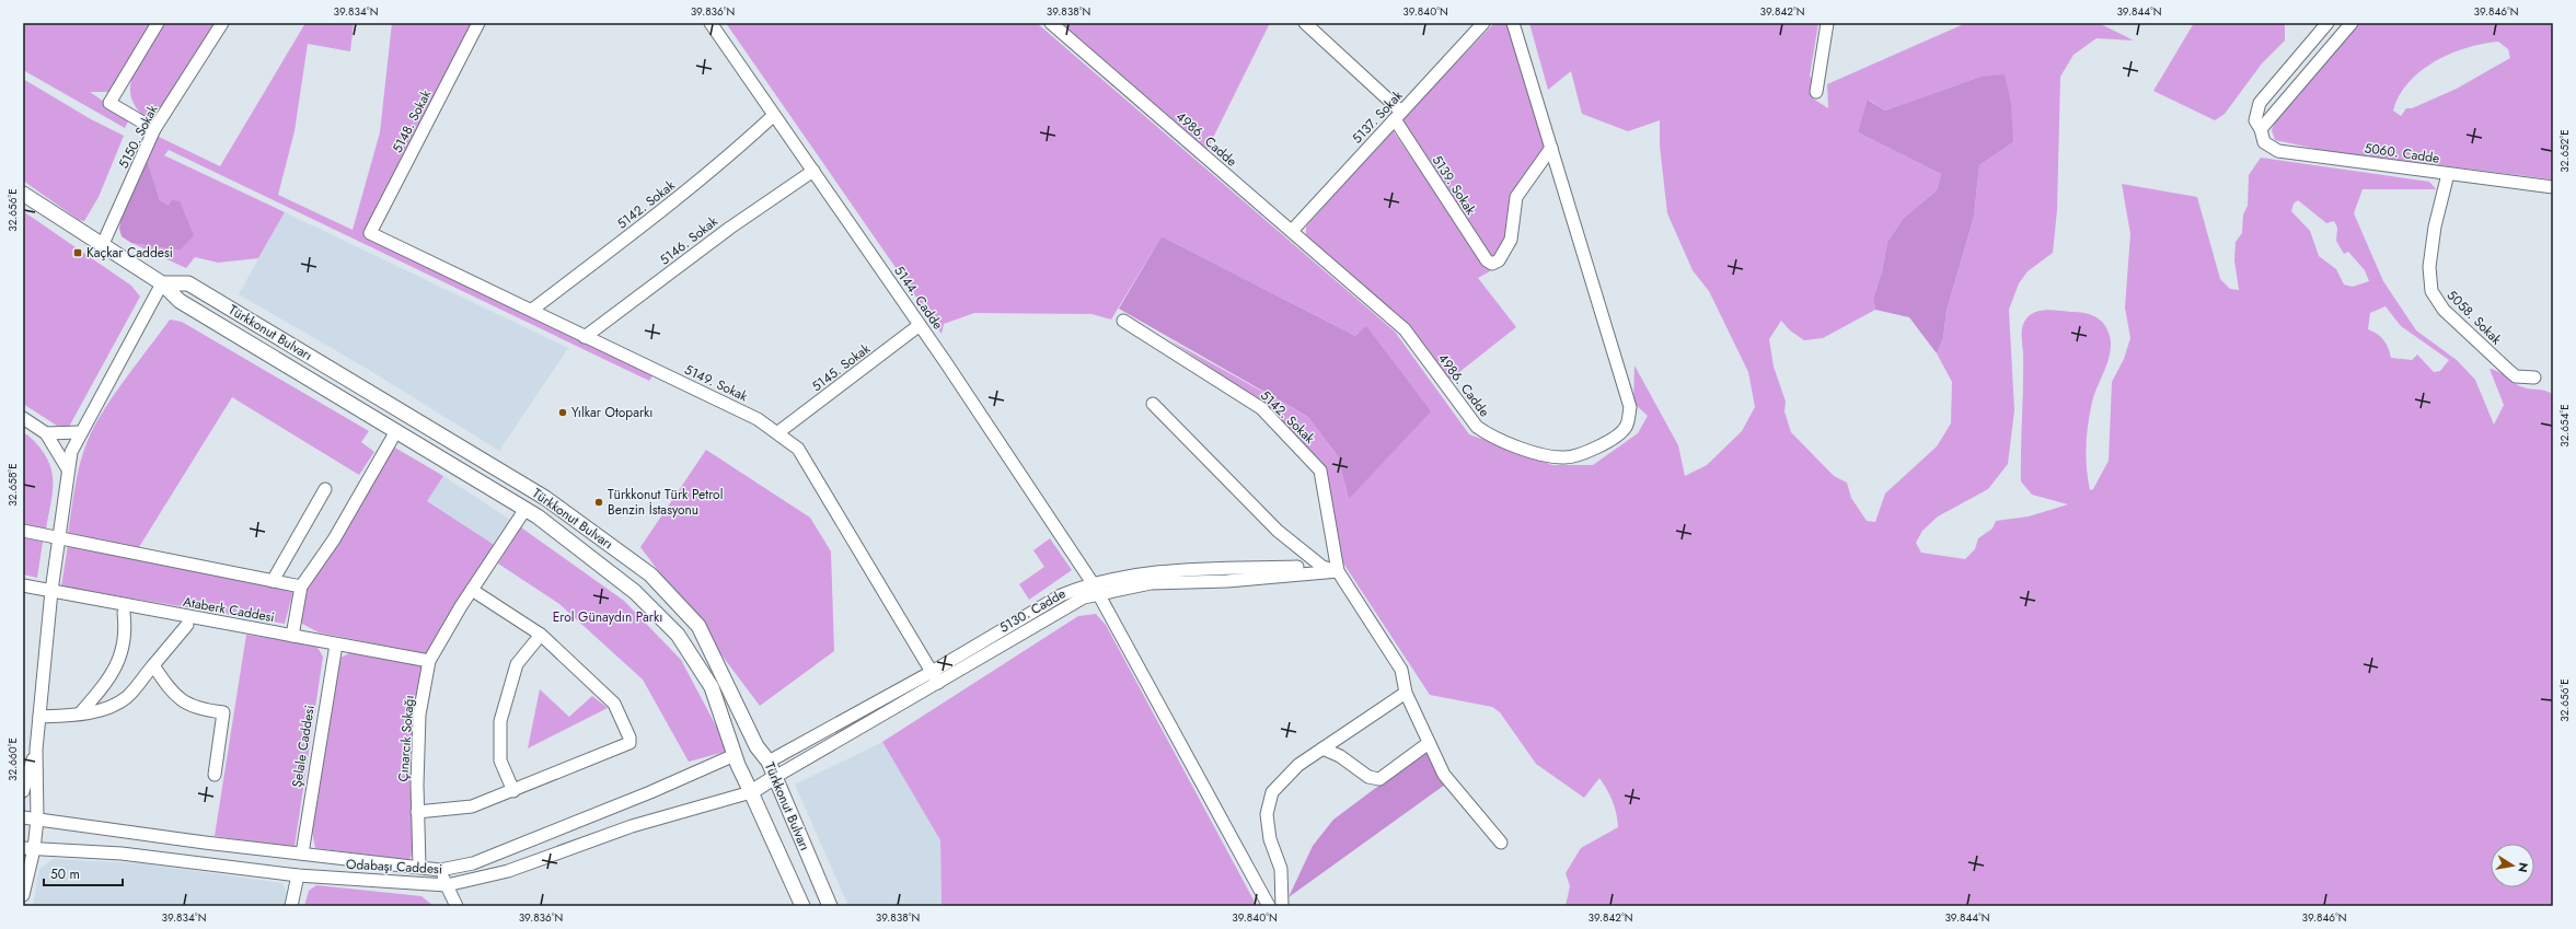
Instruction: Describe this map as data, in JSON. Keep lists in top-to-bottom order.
{
  "streets": {
    "street": [
      "5137. Sokak",
      "5148. Sokak",
      "5150. Sokak",
      "4986. Cadde",
      "5060. Cadde",
      "5139. Sokak",
      "5142. Sokak",
      "5146. Sokak",
      "5144. Cadde",
      "5058. Sokak",
      "Türkkonut Bulvarı",
      "5145. Sokak",
      "5149. Sokak",
      "Ataberk Caddesi",
      "5130. Cadde",
      "Çınarcık Sokağı",
      "Şelale Caddesi",
      "Odabaşı Caddesi"
    ]
  },
  "crossings": [
    ["5137. Sokak", "4986. Cadde"],
    ["5137. Sokak", "5139. Sokak"],
    ["5148. Sokak", "5149. Sokak"],
    ["5150. Sokak", "Türkkonut Bulvarı"],
    ["4986. Cadde", "5139. Sokak"],
    ["5060. Cadde", "5058. Sokak"],
    ["5142. Sokak", "5144. Cadde"],
    ["5142. Sokak", "5149. Sokak"],
    ["5142. Sokak", "5130. Cadde"],
    ["5146. Sokak", "5144. Cadde"],
    ["5146. Sokak", "5149. Sokak"],
    ["5144. Cadde", "5145. Sokak"],
    ["5144. Cadde", "5130. Cadde"],
    ["Türkkonut Bulvarı", "5130. Cadde"],
    ["Türkkonut Bulvarı", "Çınarcık Sokağı"],
    ["Türkkonut Bulvarı", "Odabaşı Caddesi"],
    ["5145. Sokak", "5149. Sokak"],
    ["5149. Sokak", "5130. Cadde"],
    ["Ataberk Caddesi", "Çınarcık Sokağı"],
    ["Ataberk Caddesi", "Şelale Caddesi"],
    ["Çınarcık Sokağı", "Odabaşı Caddesi"],
    ["Şelale Caddesi", "Odabaşı Caddesi"]
  ],
  "parks": ["Erol Günaydın Parkı"],
  "places": {
    "transit": ["Kaçkar Caddesi"],
    "other": ["Yılkar Otoparkı", "Türkkonut Türk Petrol Benzin İstasyonu"]
  },
  "scale_bar": "50 m",
  "north": "right",
  "coordinates": [
    "39.834°N",
    "39.836°N",
    "39.838°N",
    "39.840°N",
    "39.842°N",
    "39.844°N",
    "39.846°N",
    "32.652°E",
    "32.656°E",
    "32.654°E",
    "32.658°E",
    "32.660°E"
  ]
}
